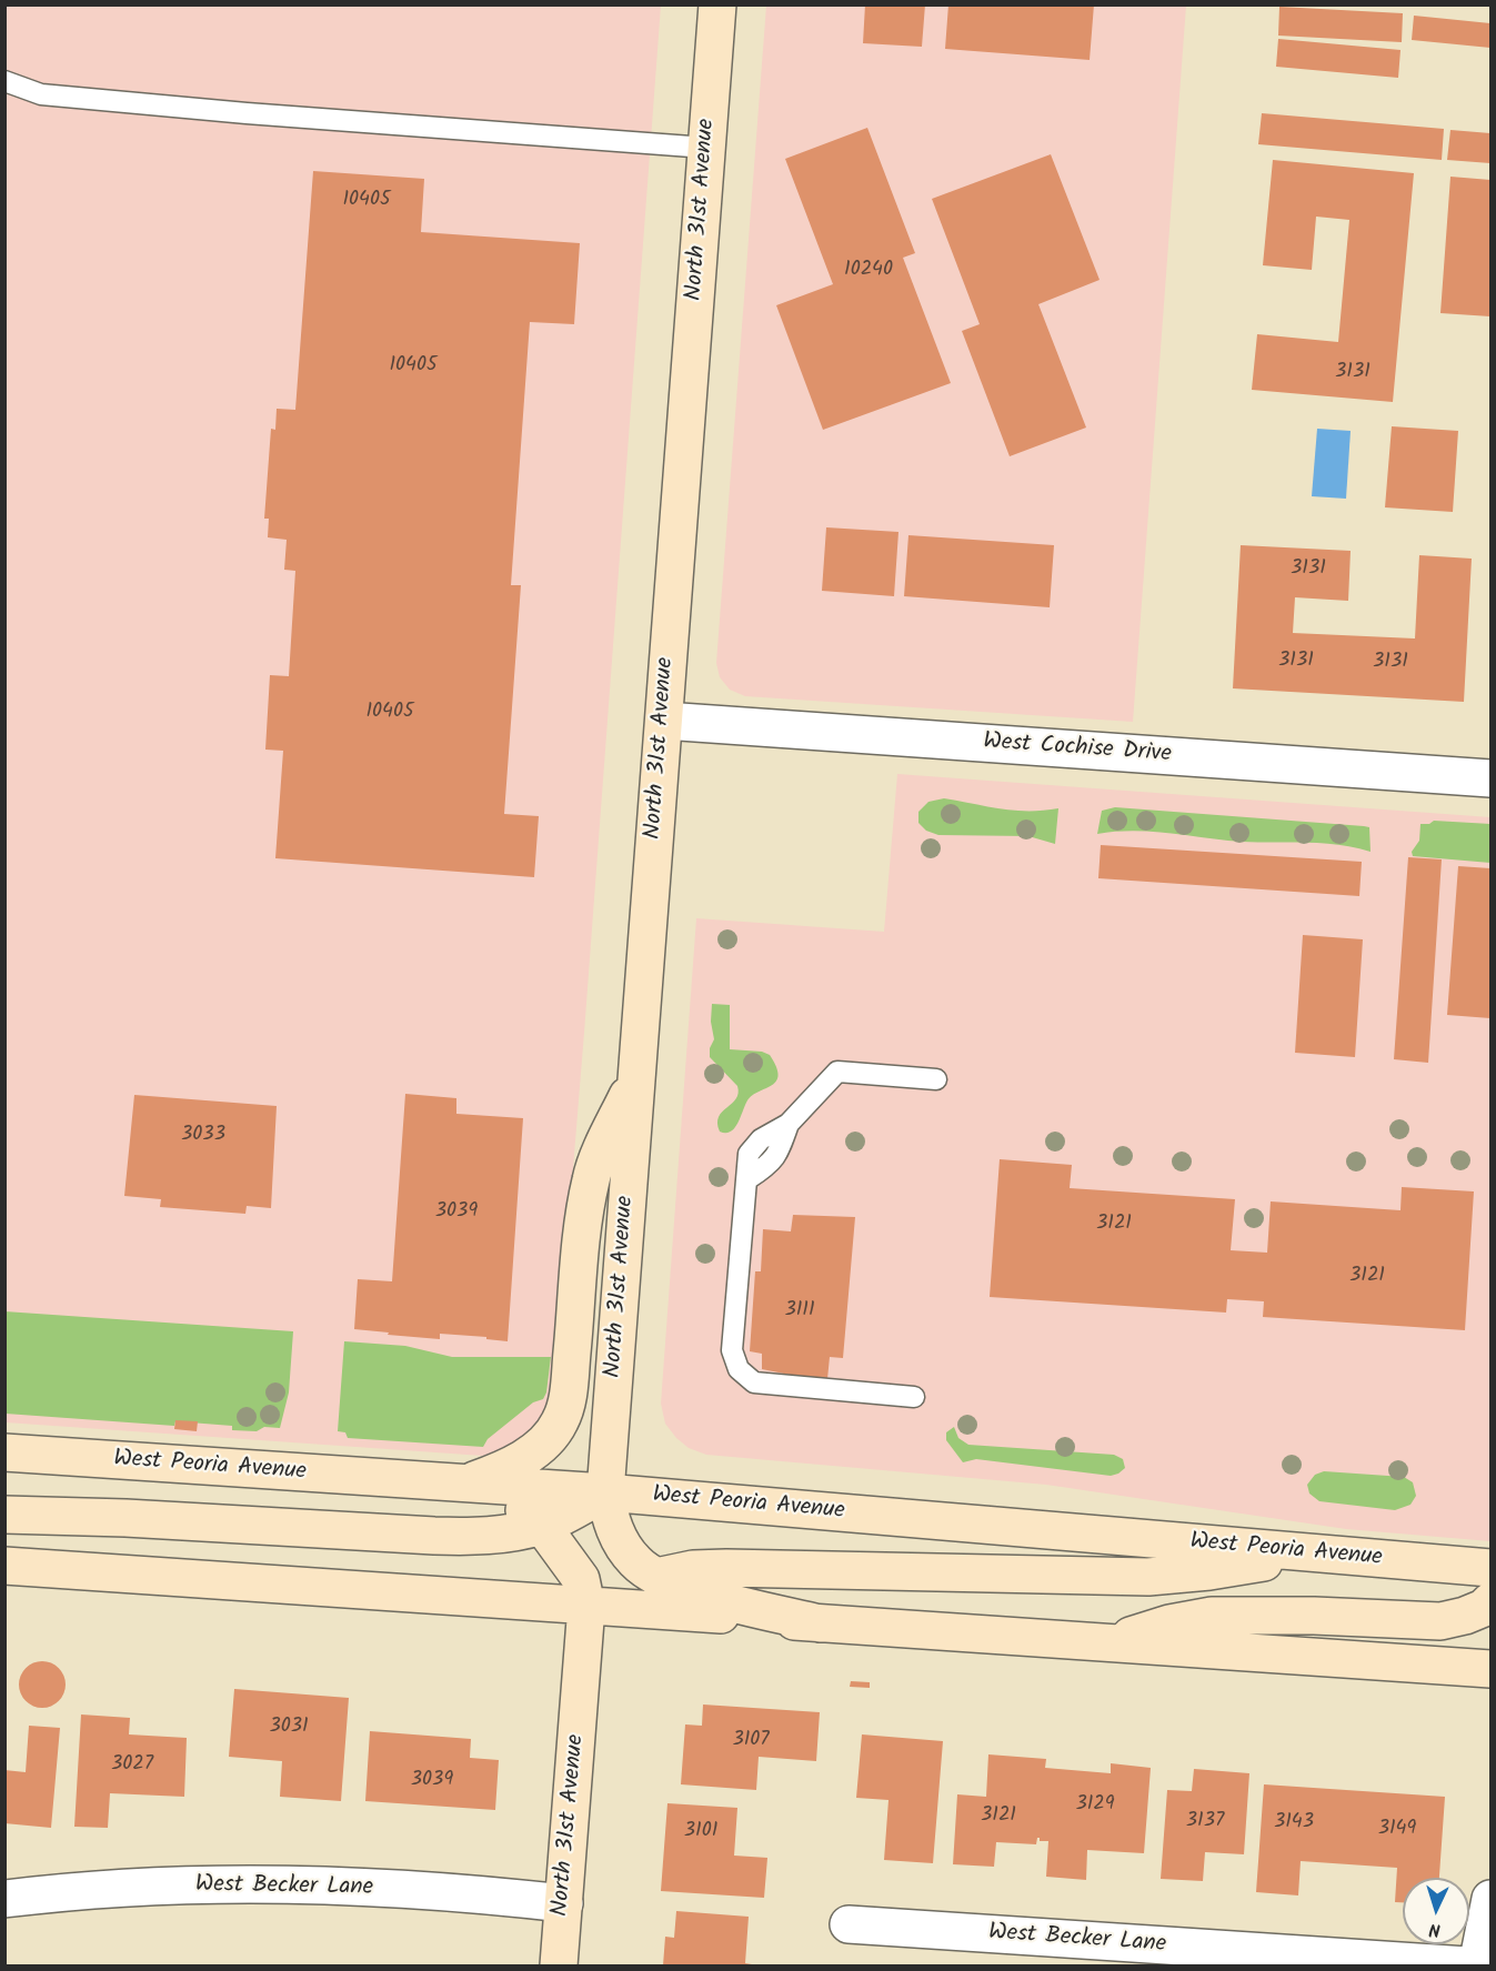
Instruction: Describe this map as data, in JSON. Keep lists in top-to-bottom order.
{
  "streets": {
    "main road": ["North 31st Avenue", "West Peoria Avenue"],
    "street": ["West Cochise Drive", "West Becker Lane"]
  },
  "crossings": [
    ["North 31st Avenue", "West Cochise Drive"],
    ["North 31st Avenue", "West Peoria Avenue"],
    ["North 31st Avenue", "West Becker Lane"]
  ],
  "house_numbers": [
    "10405",
    "10240",
    "10405",
    "3131",
    "3131",
    "3131",
    "3131",
    "10405",
    "3033",
    "3039",
    "3121",
    "3121",
    "3111",
    "3031",
    "3107",
    "3027",
    "3039",
    "3129",
    "3121",
    "3137",
    "3143",
    "3149",
    "3101"
  ],
  "north": "bottom"
}
